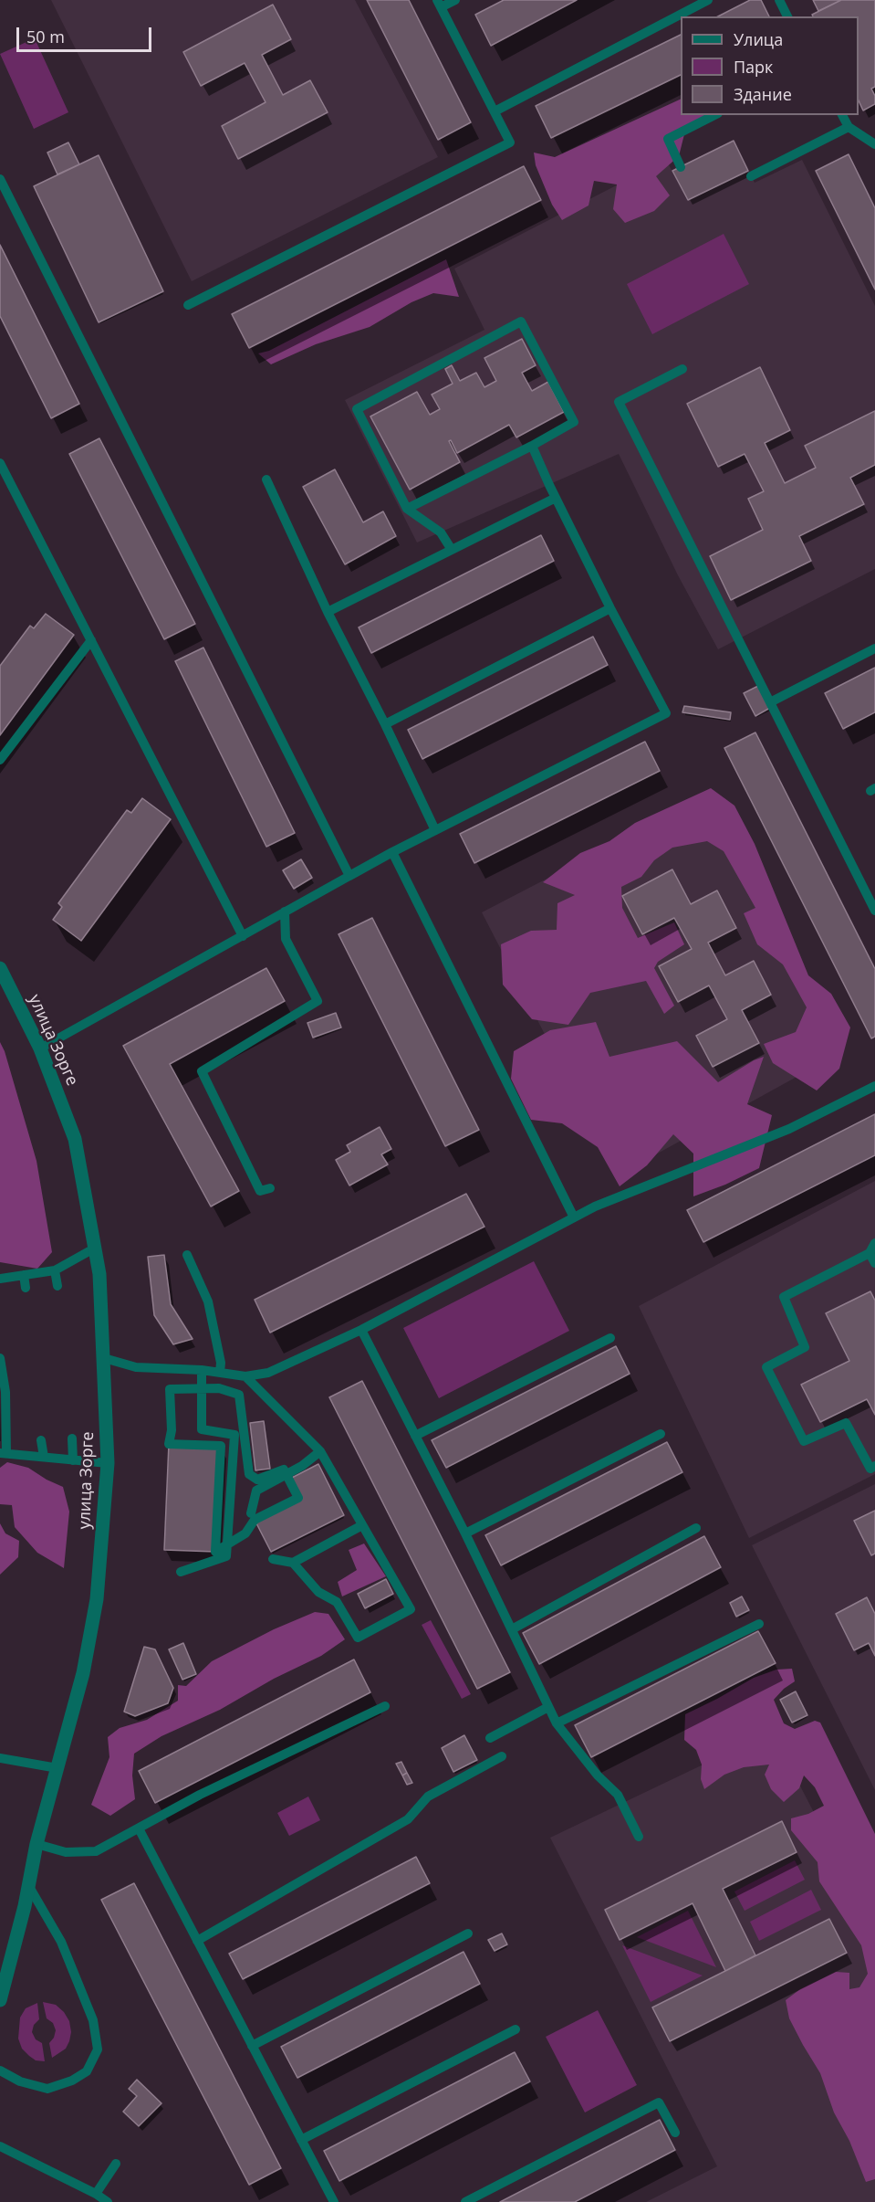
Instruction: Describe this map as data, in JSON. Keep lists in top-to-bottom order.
{
  "streets": {
    "street": ["улица Зорге"]
  },
  "legend": ["Улица", "Парк", "Здание"],
  "scale_bar": "50 m"
}
